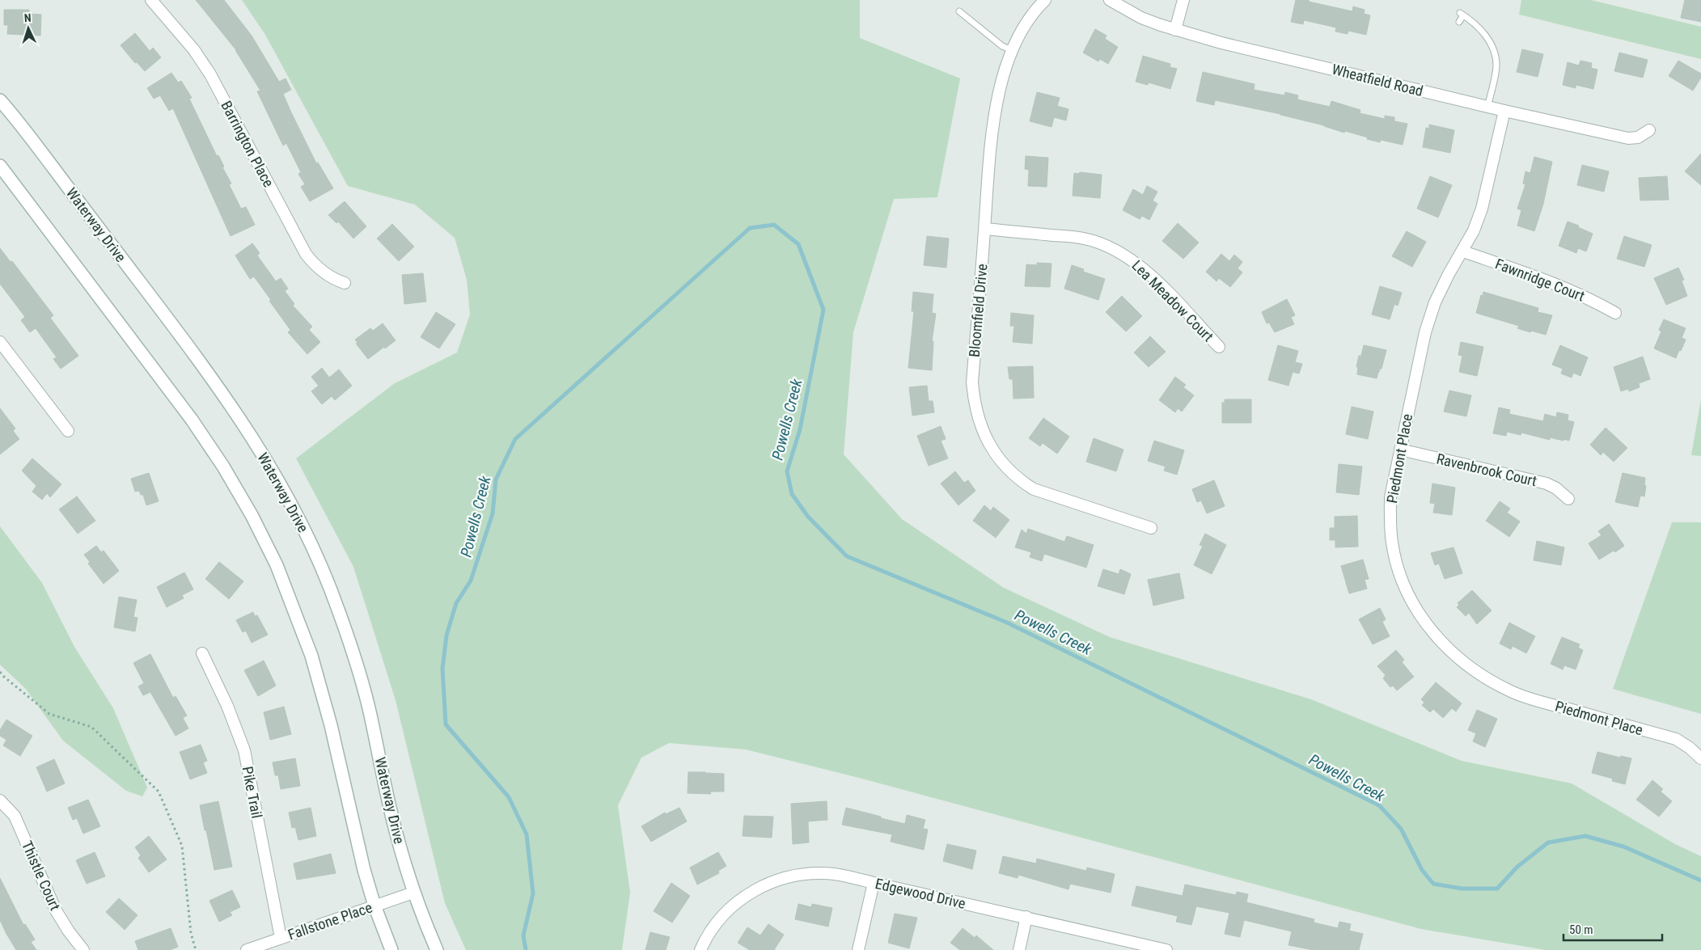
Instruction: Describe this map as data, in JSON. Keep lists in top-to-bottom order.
{
  "streets": {
    "main road": ["Waterway Drive"],
    "street": [
      "Wheatfield Road",
      "Barrington Place",
      "Fawnridge Court",
      "Lea Meadow Court",
      "Bloomfield Drive",
      "Piedmont Place",
      "Ravenbrook Court",
      "Pike Trail",
      "Thistle Court",
      "Edgewood Drive",
      "Fallstone Place"
    ]
  },
  "crossings": [
    ["Wheatfield Road", "Piedmont Place"],
    ["Waterway Drive", "Fallstone Place"],
    ["Fawnridge Court", "Piedmont Place"],
    ["Lea Meadow Court", "Bloomfield Drive"],
    ["Piedmont Place", "Ravenbrook Court"],
    ["Pike Trail", "Fallstone Place"]
  ],
  "water": ["Powells Creek"],
  "scale_bar": "50 m",
  "north": "top"
}
